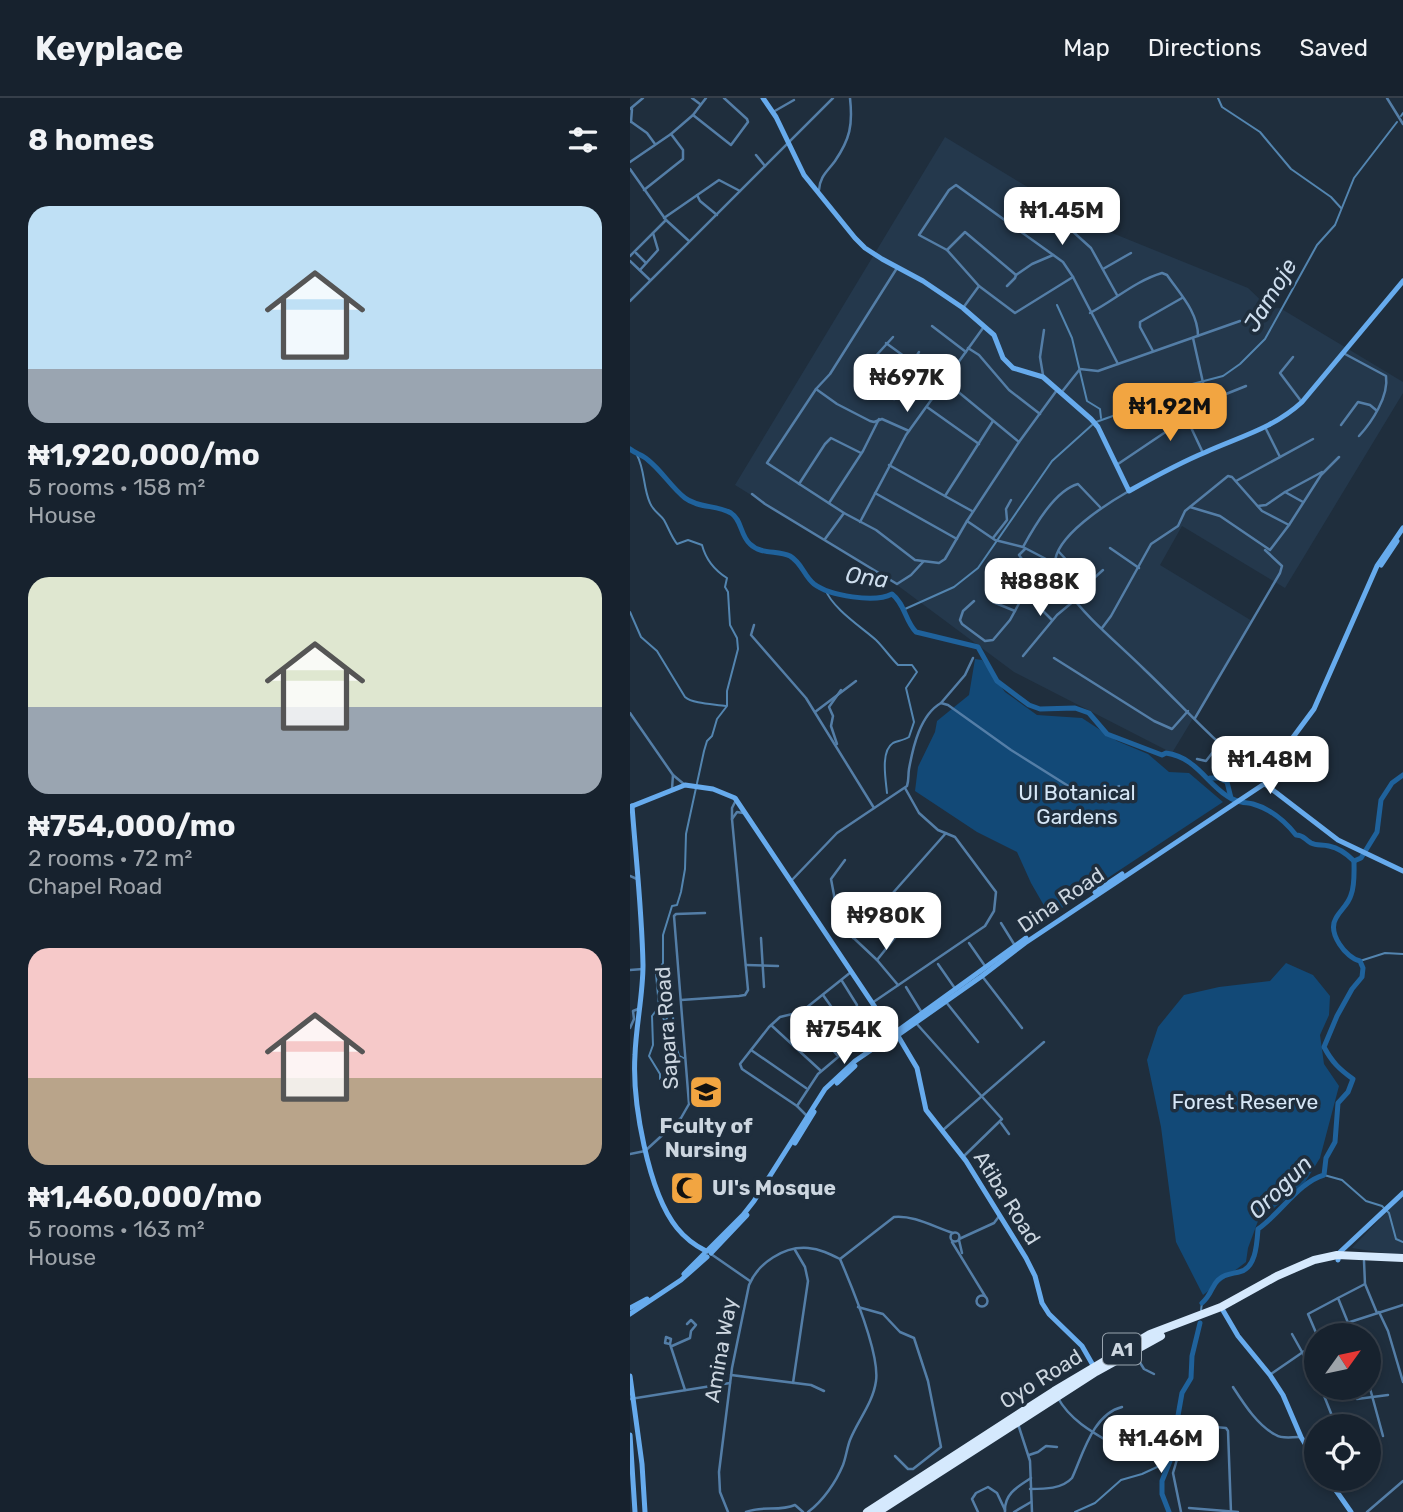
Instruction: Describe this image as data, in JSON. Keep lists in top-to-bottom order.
{
  "streets": {
    "highway": ["A1", "Oyo Road"],
    "street": [
      "Dina Road",
      "Sapara Road",
      "Atiba Road",
      "Amina Way"
    ]
  },
  "crossings": [
    ["Dina Road", "Atiba Road"],
    ["Atiba Road", "Oyo Road"]
  ],
  "water": ["Jamoje", "Ona", "Orogun"],
  "parks": ["UI Botanical Gardens", "Forest Reserve"],
  "places": {
    "school or university": ["Fculty of Nursing"],
    "mosque": ["UI's Mosque"]
  },
  "north": "top right",
  "page": {
    "header": "Keyplace",
    "nav": ["Map", "Directions", "Saved"],
    "heading": "8 homes",
    "list": [
      {
        "name": "₦1,920,000/mo",
        "note": "5 rooms · 158 m² · House"
      },
      {
        "name": "₦754,000/mo",
        "note": "2 rooms · 72 m² · Chapel Road"
      },
      {
        "name": "₦1,460,000/mo",
        "note": "5 rooms · 163 m² · House"
      }
    ],
    "price": [
      "₦1.45M",
      "₦697K",
      "₦1.92M",
      "₦888K",
      "₦1.48M",
      "₦980K",
      "₦754K",
      "₦1.46M"
    ]
  }
}
